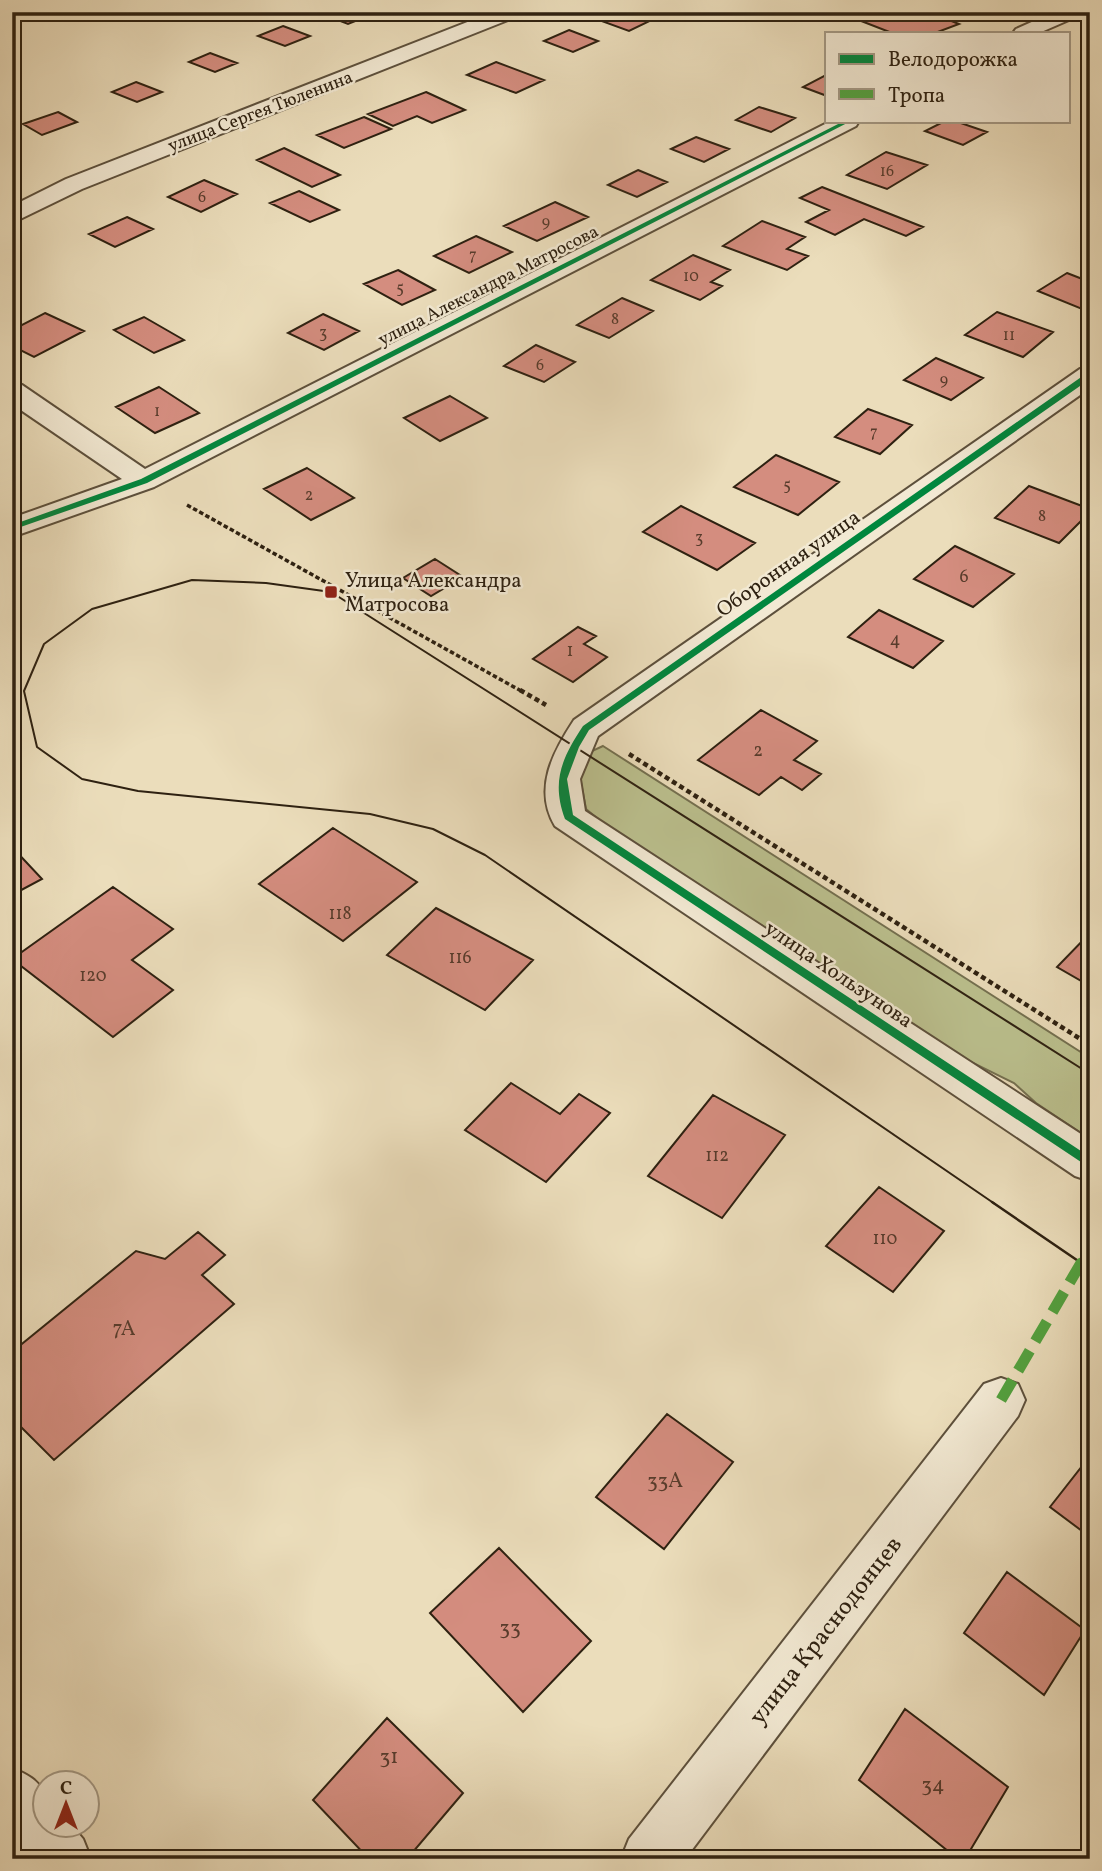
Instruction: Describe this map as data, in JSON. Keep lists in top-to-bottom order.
{
  "streets": {
    "street": [
      "улица Сергея Тюленина",
      "улица Александра Матросова",
      "Оборонная улица",
      "улица Хользунова",
      "улица Краснодонцев"
    ]
  },
  "crossings": [
    ["Оборонная улица", "улица Хользунова"]
  ],
  "places": {
    "transit": ["Улица Александра Матросова"]
  },
  "house_numbers": [
    "16",
    "6",
    "9",
    "7",
    "10",
    "5",
    "8",
    "3",
    "11",
    "6",
    "9",
    "1",
    "7",
    "5",
    "2",
    "8",
    "3",
    "6",
    "4",
    "1",
    "2",
    "118",
    "116",
    "120",
    "112",
    "110",
    "7А",
    "33А",
    "33",
    "31",
    "34"
  ],
  "legend": ["Велодорожка", "Тропа"],
  "north": "top"
}
